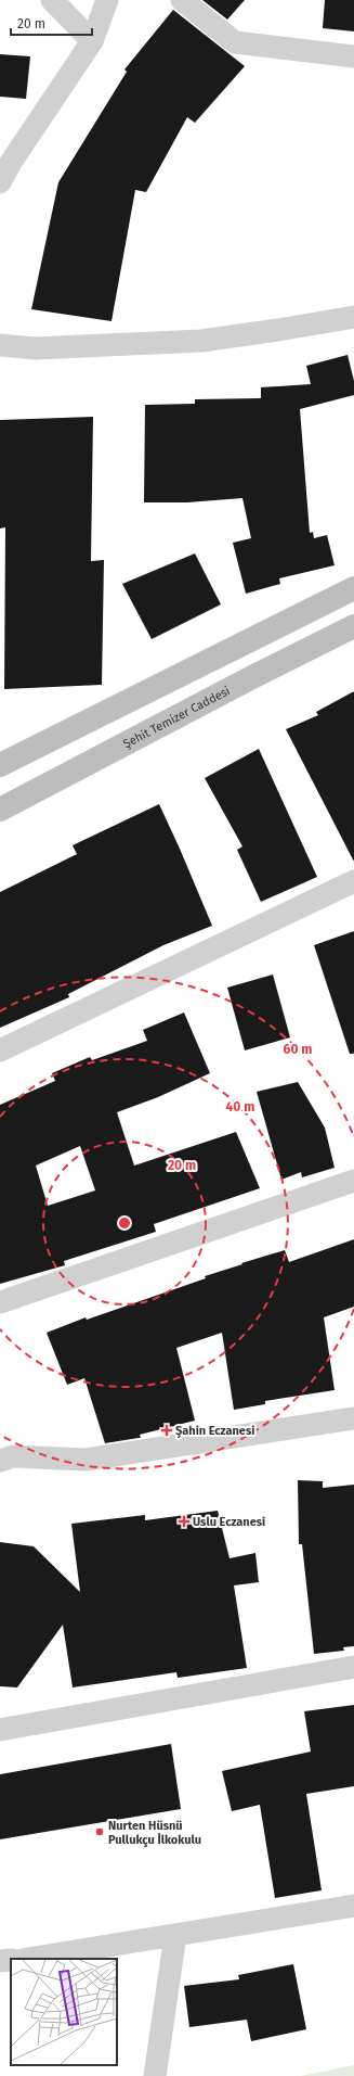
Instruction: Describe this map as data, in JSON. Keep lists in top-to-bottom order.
{
  "streets": {
    "main road": ["Şehit Temizer Caddesi"]
  },
  "places": {
    "health": ["Şahin Eczanesi", "Uslu Eczanesi"],
    "other": ["Nurten Hüsnü Pullukçu İlkokulu"]
  },
  "scale_bar": "20 m",
  "rings": ["60 m", "40 m", "20 m"]
}
